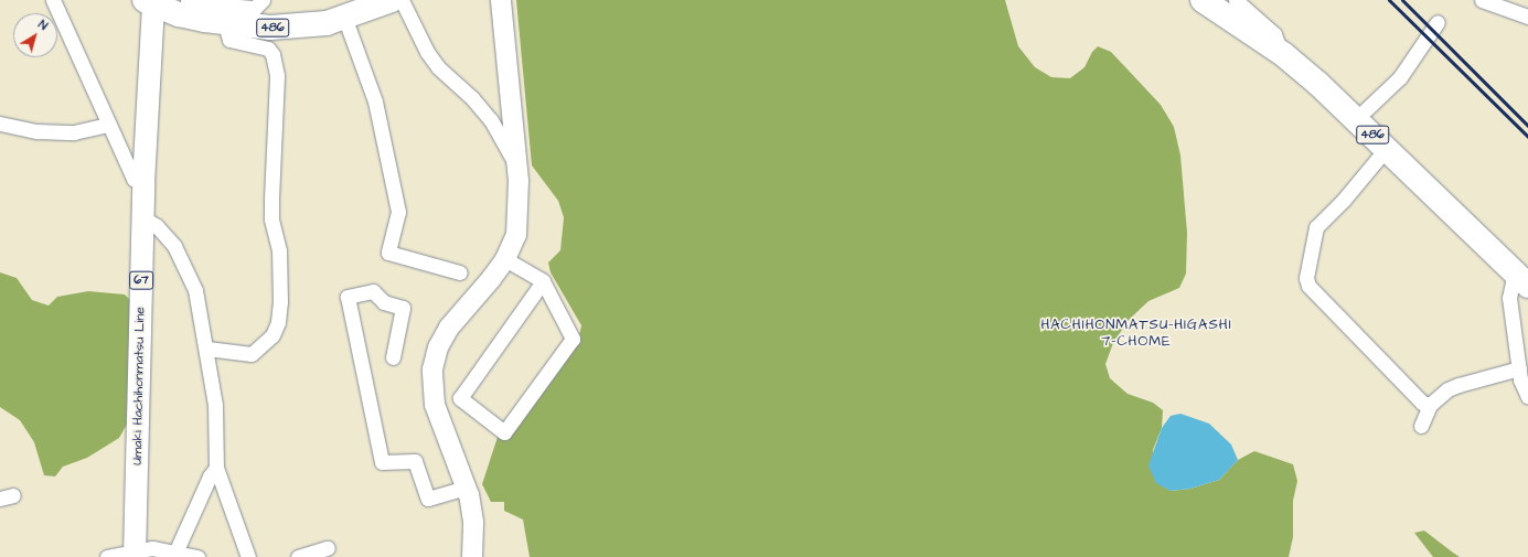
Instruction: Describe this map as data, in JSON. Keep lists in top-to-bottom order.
{
  "streets": {
    "highway": ["486"],
    "main road": ["67", "Umaki Hachihonmatsu Line"]
  },
  "crossings": [
    ["486", "Umaki Hachihonmatsu Line"]
  ],
  "districts": ["HACHIHONMATSU-HIGASHI 7-CHOME"],
  "north": "top right"
}
